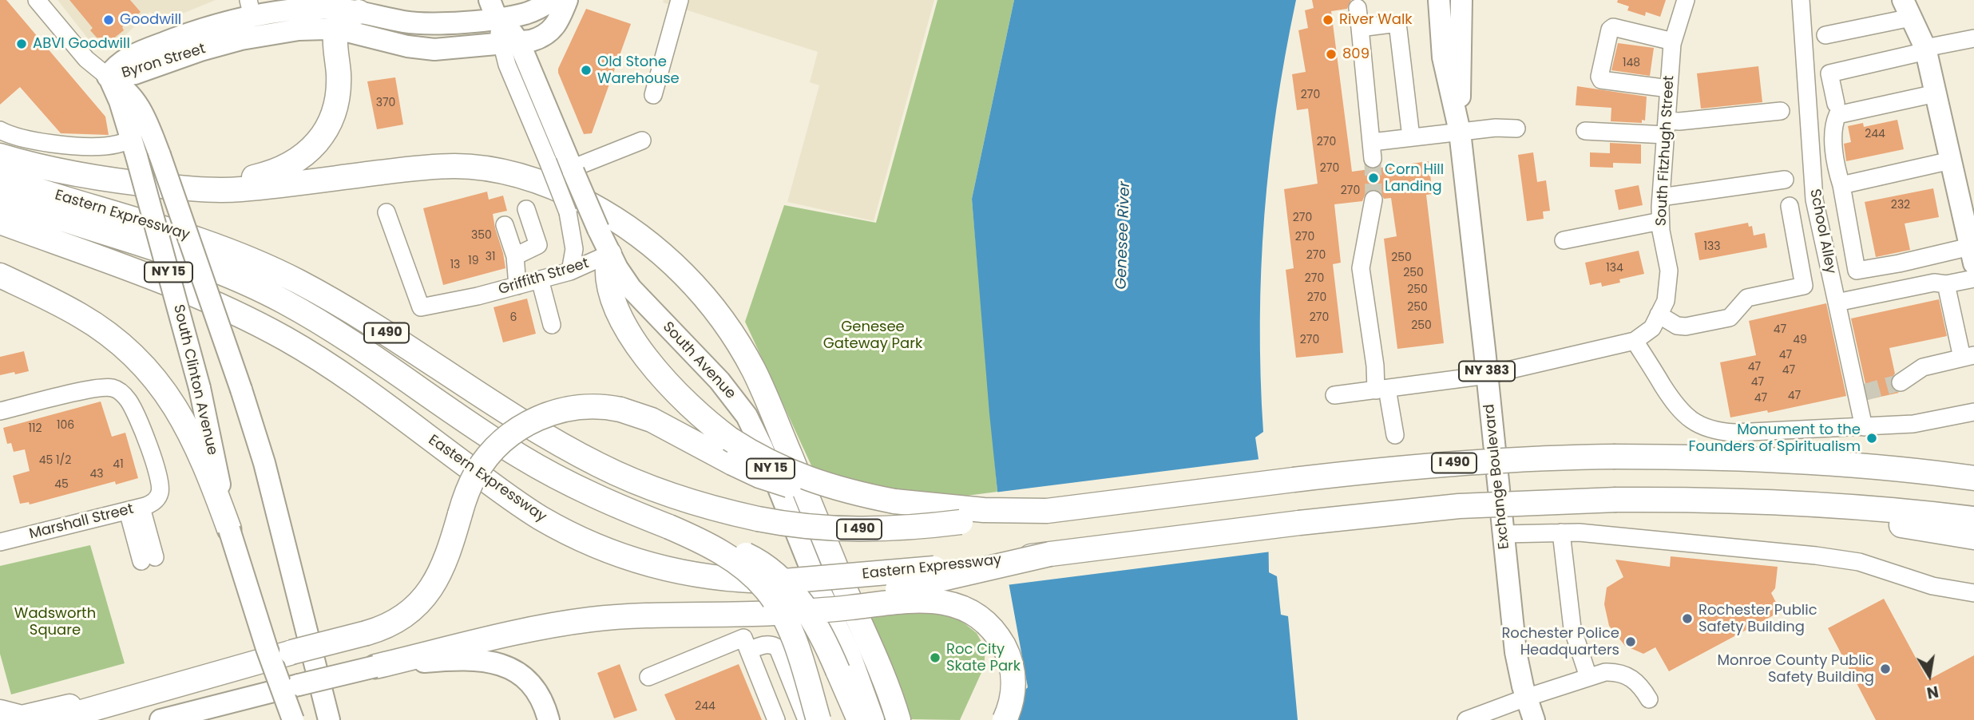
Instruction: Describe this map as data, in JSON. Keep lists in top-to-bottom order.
{
  "streets": {
    "highway": ["Eastern Expressway", "I 490"],
    "main road": [
      "Byron Street",
      "NY 15",
      "South Avenue",
      "NY 383",
      "South Clinton Avenue",
      "Exchange Boulevard"
    ],
    "street": [
      "South Fitzhugh Street",
      "School Alley",
      "Griffith Street",
      "Marshall Street"
    ]
  },
  "crossings": [
    ["Byron Street", "South Avenue"],
    ["Byron Street", "South Clinton Avenue"],
    ["South Fitzhugh Street", "Exchange Boulevard"],
    ["Eastern Expressway", "I 490"],
    ["Griffith Street", "South Avenue"]
  ],
  "water": ["Genesee River"],
  "parks": ["Genesee Gateway Park", "Wadsworth Square"],
  "places": [
    "Goodwill",
    "River Walk",
    "ABVI Goodwill",
    "809",
    "Old Stone Warehouse",
    "Corn Hill Landing",
    "Monument to the Founders of Spiritualism",
    "Rochester Public Safety Building",
    "Rochester Police Headquarters",
    "Roc City Skate Park",
    "Monroe County Public Safety Building"
  ],
  "house_numbers": [
    "148",
    "270",
    "370",
    "244",
    "270",
    "270",
    "270",
    "232",
    "270",
    "350",
    "270",
    "133",
    "270",
    "31",
    "250",
    "19",
    "13",
    "134",
    "250",
    "270",
    "250",
    "270",
    "250",
    "6",
    "270",
    "250",
    "47",
    "270",
    "49",
    "47",
    "47",
    "47",
    "47",
    "47",
    "47",
    "106",
    "112",
    "45 1/2",
    "41",
    "43",
    "45",
    "244"
  ],
  "north": "bottom"
}
